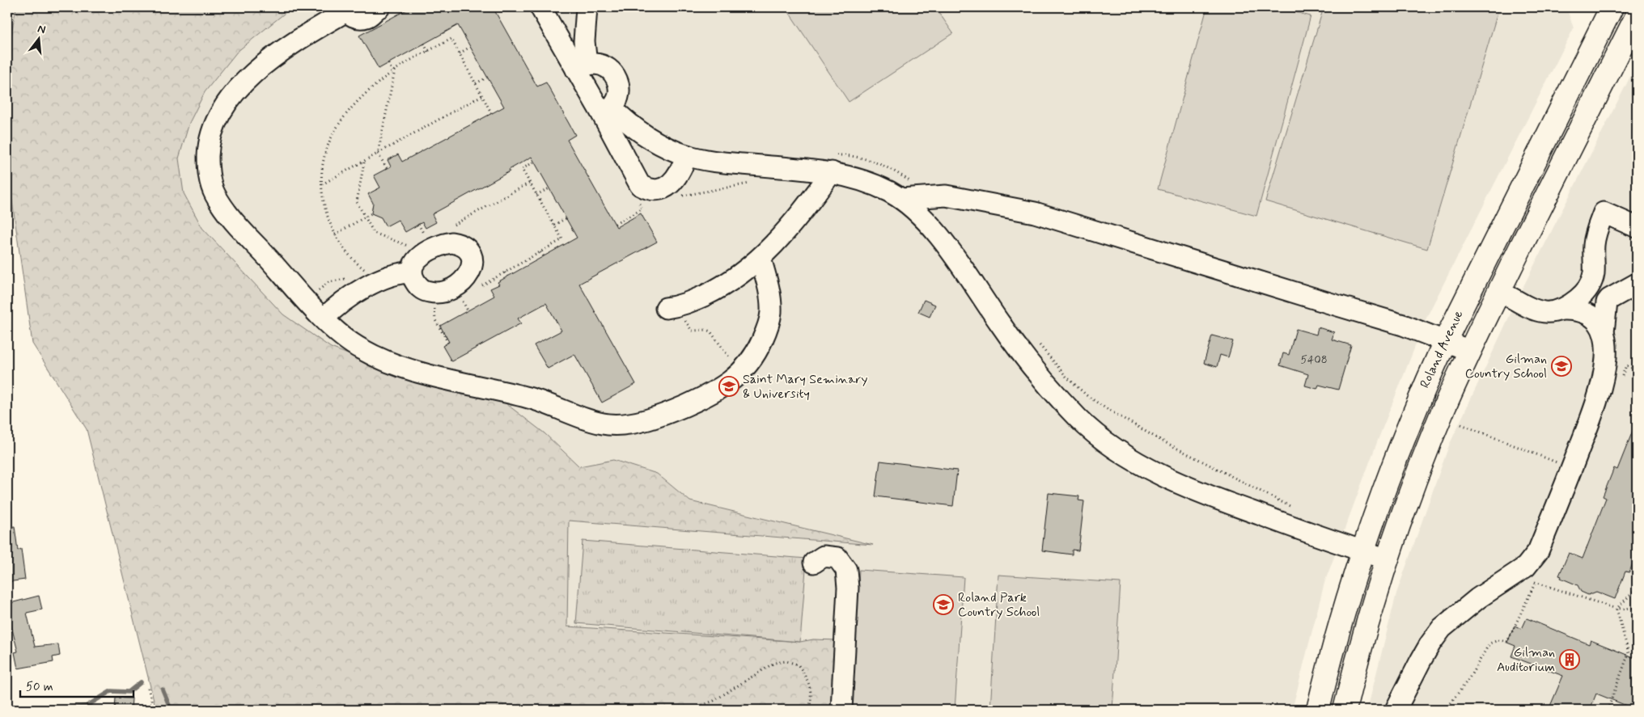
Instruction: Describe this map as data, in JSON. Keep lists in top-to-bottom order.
{
  "streets": {
    "main road": ["Roland Avenue"]
  },
  "places": {
    "school or university": ["Gilman Country School", "Saint Mary Seminary & University", "Roland Park Country School"],
    "building": ["Gilman Auditorium"]
  },
  "house_numbers": ["5408"],
  "scale_bar": "50 m",
  "north": "top"
}
